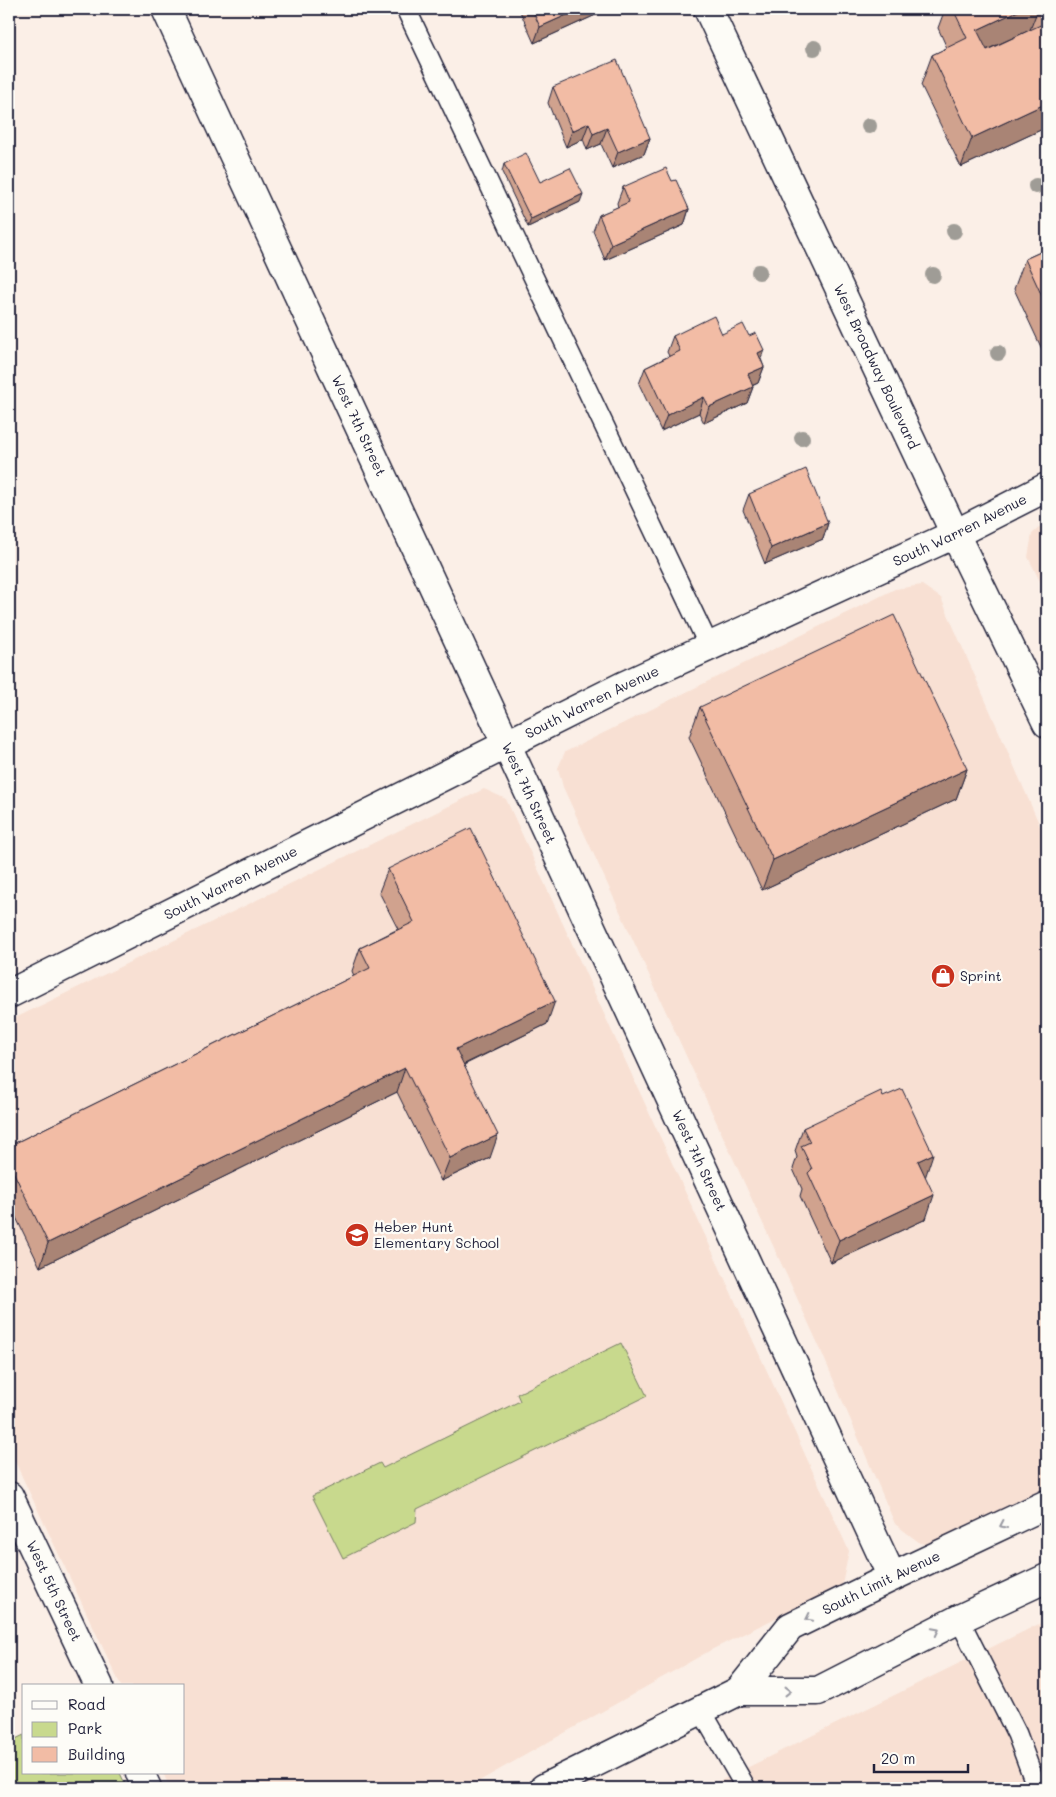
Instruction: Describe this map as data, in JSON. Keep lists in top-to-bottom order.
{
  "streets": {
    "main road": [
      "West Broadway Boulevard",
      "West 7th Street",
      "South Warren Avenue",
      "South Limit Avenue",
      "West 5th Street"
    ]
  },
  "crossings": [
    ["West Broadway Boulevard", "South Warren Avenue"],
    ["West 7th Street", "South Warren Avenue"],
    ["West 7th Street", "South Limit Avenue"]
  ],
  "places": {
    "shop": ["Sprint"],
    "school or university": ["Heber Hunt Elementary School"]
  },
  "legend": ["Road", "Park", "Building"],
  "scale_bar": "20 m"
}
